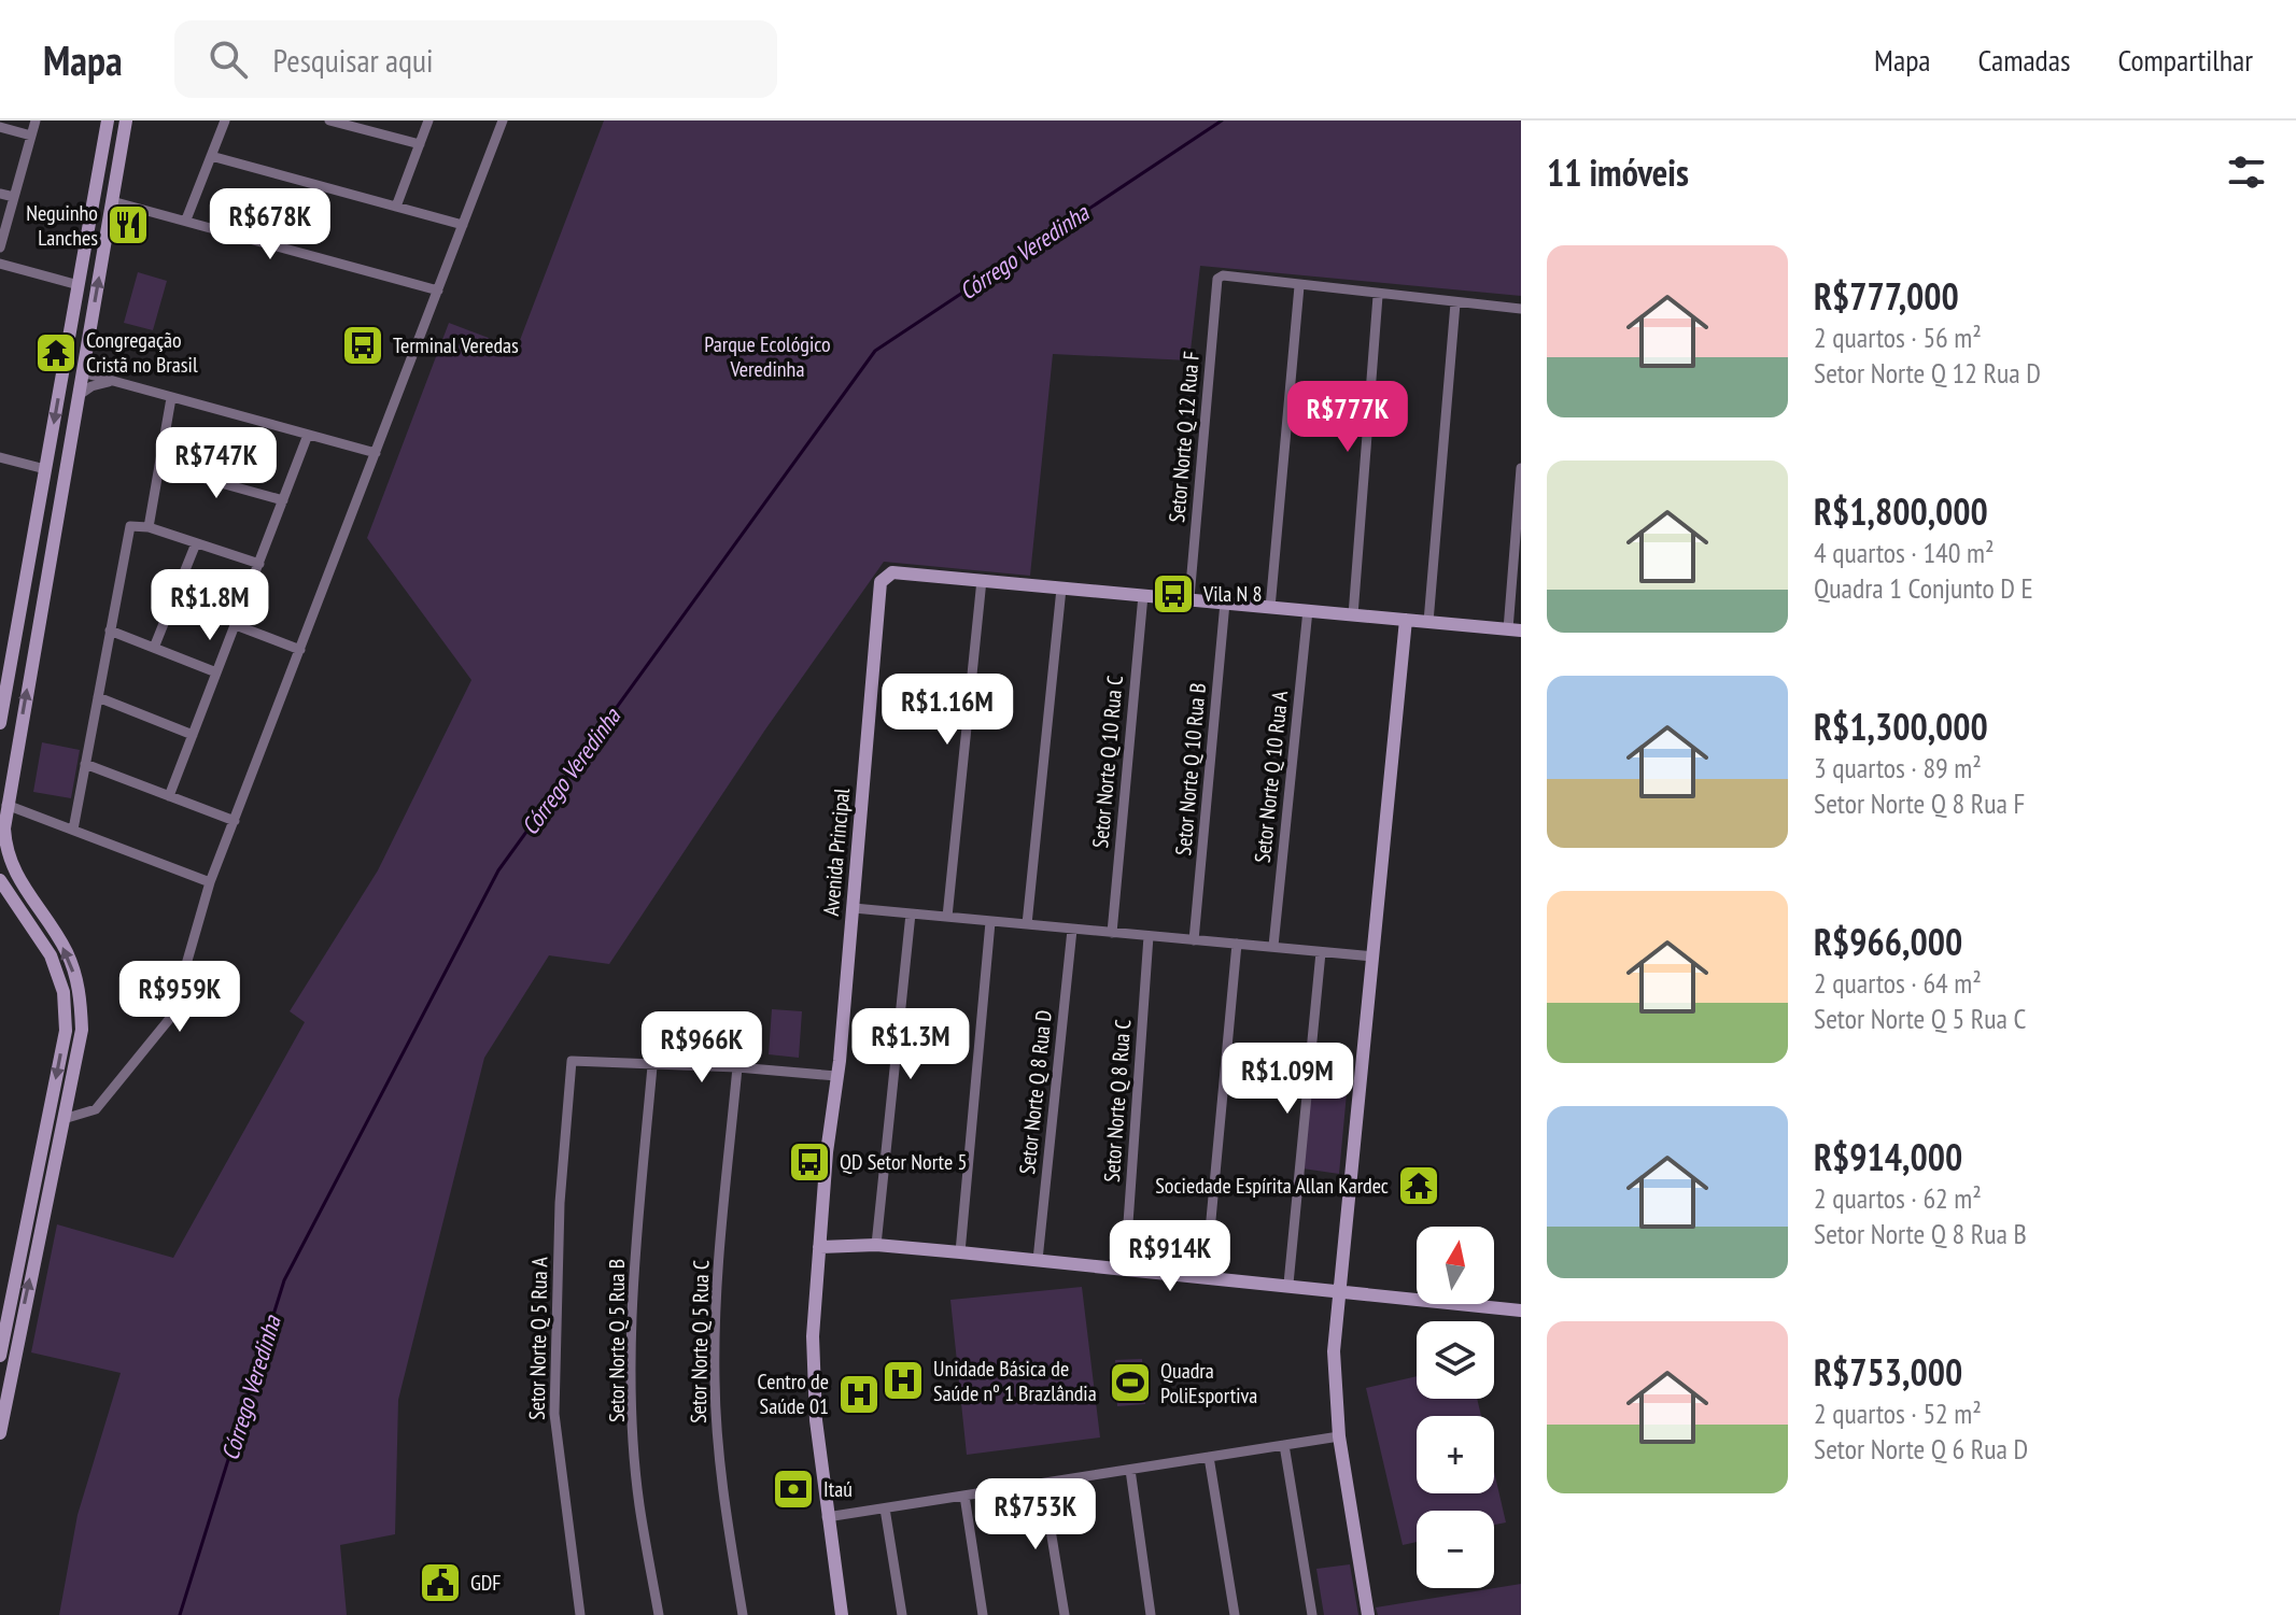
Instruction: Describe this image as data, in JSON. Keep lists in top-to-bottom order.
{
  "streets": {
    "street": [
      "Setor Norte Q 12 Rua F",
      "Setor Norte Q 10 Rua C",
      "Setor Norte Q 10 Rua B",
      "Setor Norte Q 10 Rua A",
      "Avenida Principal",
      "Setor Norte Q 8 Rua D",
      "Setor Norte Q 8 Rua C",
      "Setor Norte Q 5 Rua A",
      "Setor Norte Q 5 Rua B",
      "Setor Norte Q 5 Rua C"
    ]
  },
  "crossings": [
    ["Setor Norte Q 12 Rua F", "Avenida Principal"],
    ["Setor Norte Q 10 Rua C", "Avenida Principal"],
    ["Setor Norte Q 10 Rua B", "Avenida Principal"],
    ["Setor Norte Q 10 Rua A", "Avenida Principal"],
    ["Setor Norte Q 5 Rua A", "Setor Norte Q 5 Rua B"]
  ],
  "water": ["Córrego Veredinha"],
  "parks": ["Parque Ecológico Veredinha"],
  "places": {
    "restaurant": ["Neguinho Lanches"],
    "bus stop": ["Terminal Veredas", "Vila N 8", "QD Setor Norte 5"],
    "temple": ["Congregação Cristã no Brasil", "Sociedade Espírita Allan Kardec"],
    "hospital": ["Unidade Básica de Saúde nº 1 Brazlândia", "Centro de Saúde 01"],
    "sports": ["Quadra PoliEsportiva"],
    "bank": ["Itaú"],
    "public building": ["GDF"]
  },
  "north": "top",
  "page": {
    "header": "Mapa",
    "search": "Pesquisar aqui",
    "nav": ["Mapa", "Camadas", "Compartilhar"],
    "heading": "11 imóveis",
    "price": [
      "R$678K",
      "R$777K",
      "R$747K",
      "R$1.8M",
      "R$1.16M",
      "R$959K",
      "R$1.3M",
      "R$966K",
      "R$1.09M",
      "R$914K",
      "R$753K"
    ],
    "list": [
      {
        "name": "R$777,000",
        "note": "2 quartos · 56 m² · Setor Norte Q 12 Rua D"
      },
      {
        "name": "R$1,800,000",
        "note": "4 quartos · 140 m² · Quadra 1 Conjunto D E"
      },
      {
        "name": "R$1,300,000",
        "note": "3 quartos · 89 m² · Setor Norte Q 8 Rua F"
      },
      {
        "name": "R$966,000",
        "note": "2 quartos · 64 m² · Setor Norte Q 5 Rua C"
      },
      {
        "name": "R$914,000",
        "note": "2 quartos · 62 m² · Setor Norte Q 8 Rua B"
      },
      {
        "name": "R$753,000",
        "note": "2 quartos · 52 m² · Setor Norte Q 6 Rua D"
      }
    ],
    "map_buttons": ["+", "−"]
  }
}
